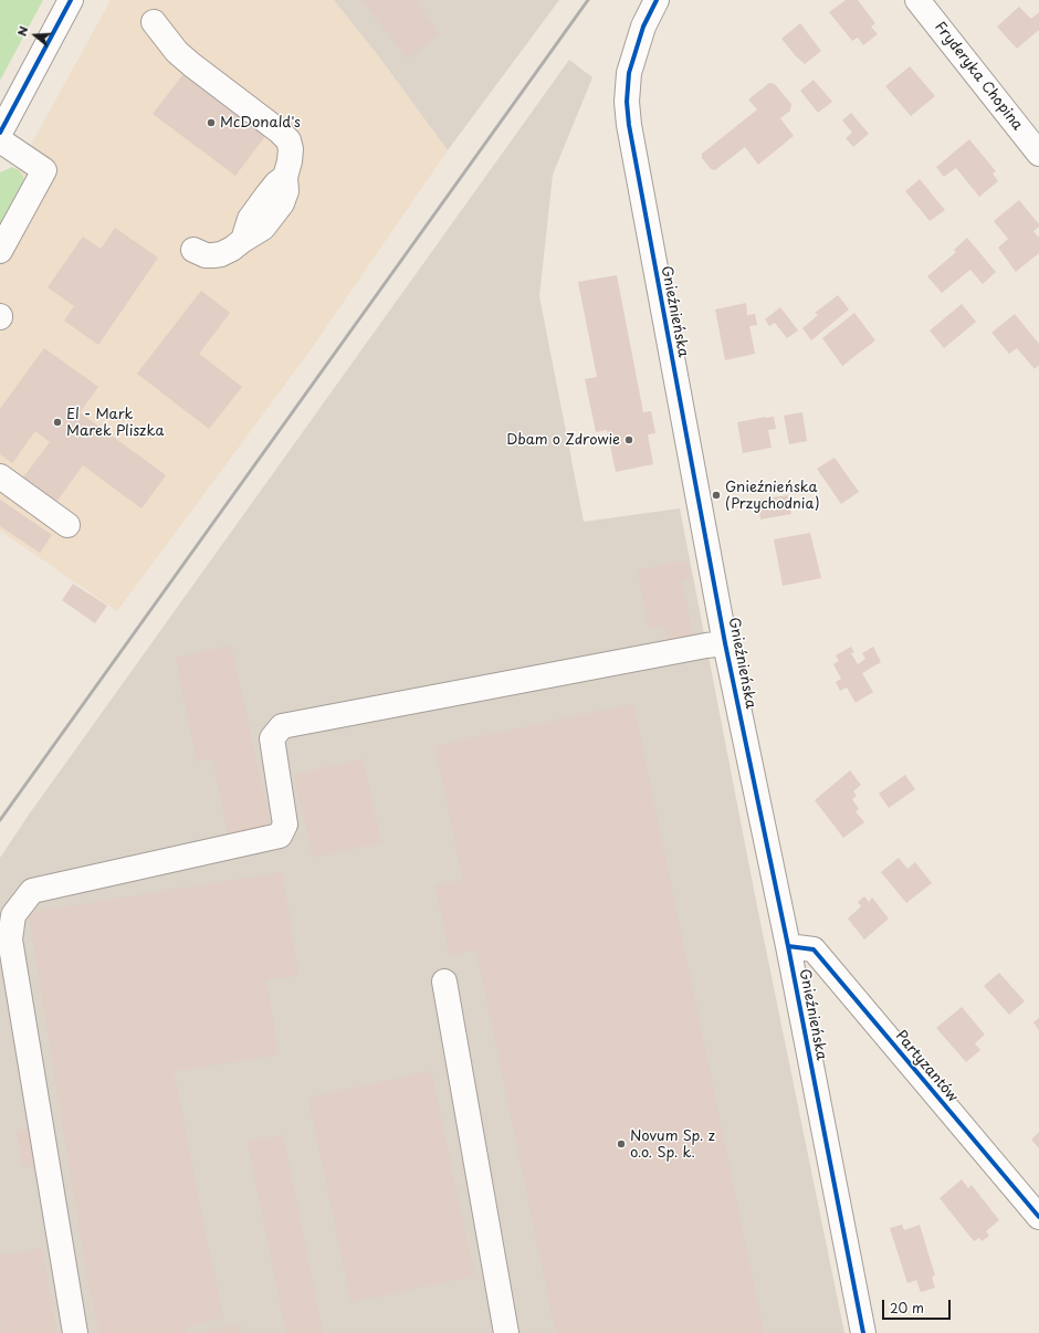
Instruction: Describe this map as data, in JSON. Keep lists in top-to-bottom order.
{
  "streets": {
    "street": ["Fryderyka Chopina", "Gnieźnieńska", "Partyzantów"]
  },
  "crossings": [
    ["Gnieźnieńska", "Partyzantów"]
  ],
  "places": [
    "McDonald's",
    "El - Mark Marek Pliszka",
    "Dbam o Zdrowie",
    "Gnieźnieńska (Przychodnia)",
    "Novum Sp. z o.o. Sp. k."
  ],
  "scale_bar": "20 m",
  "north": "left"
}
